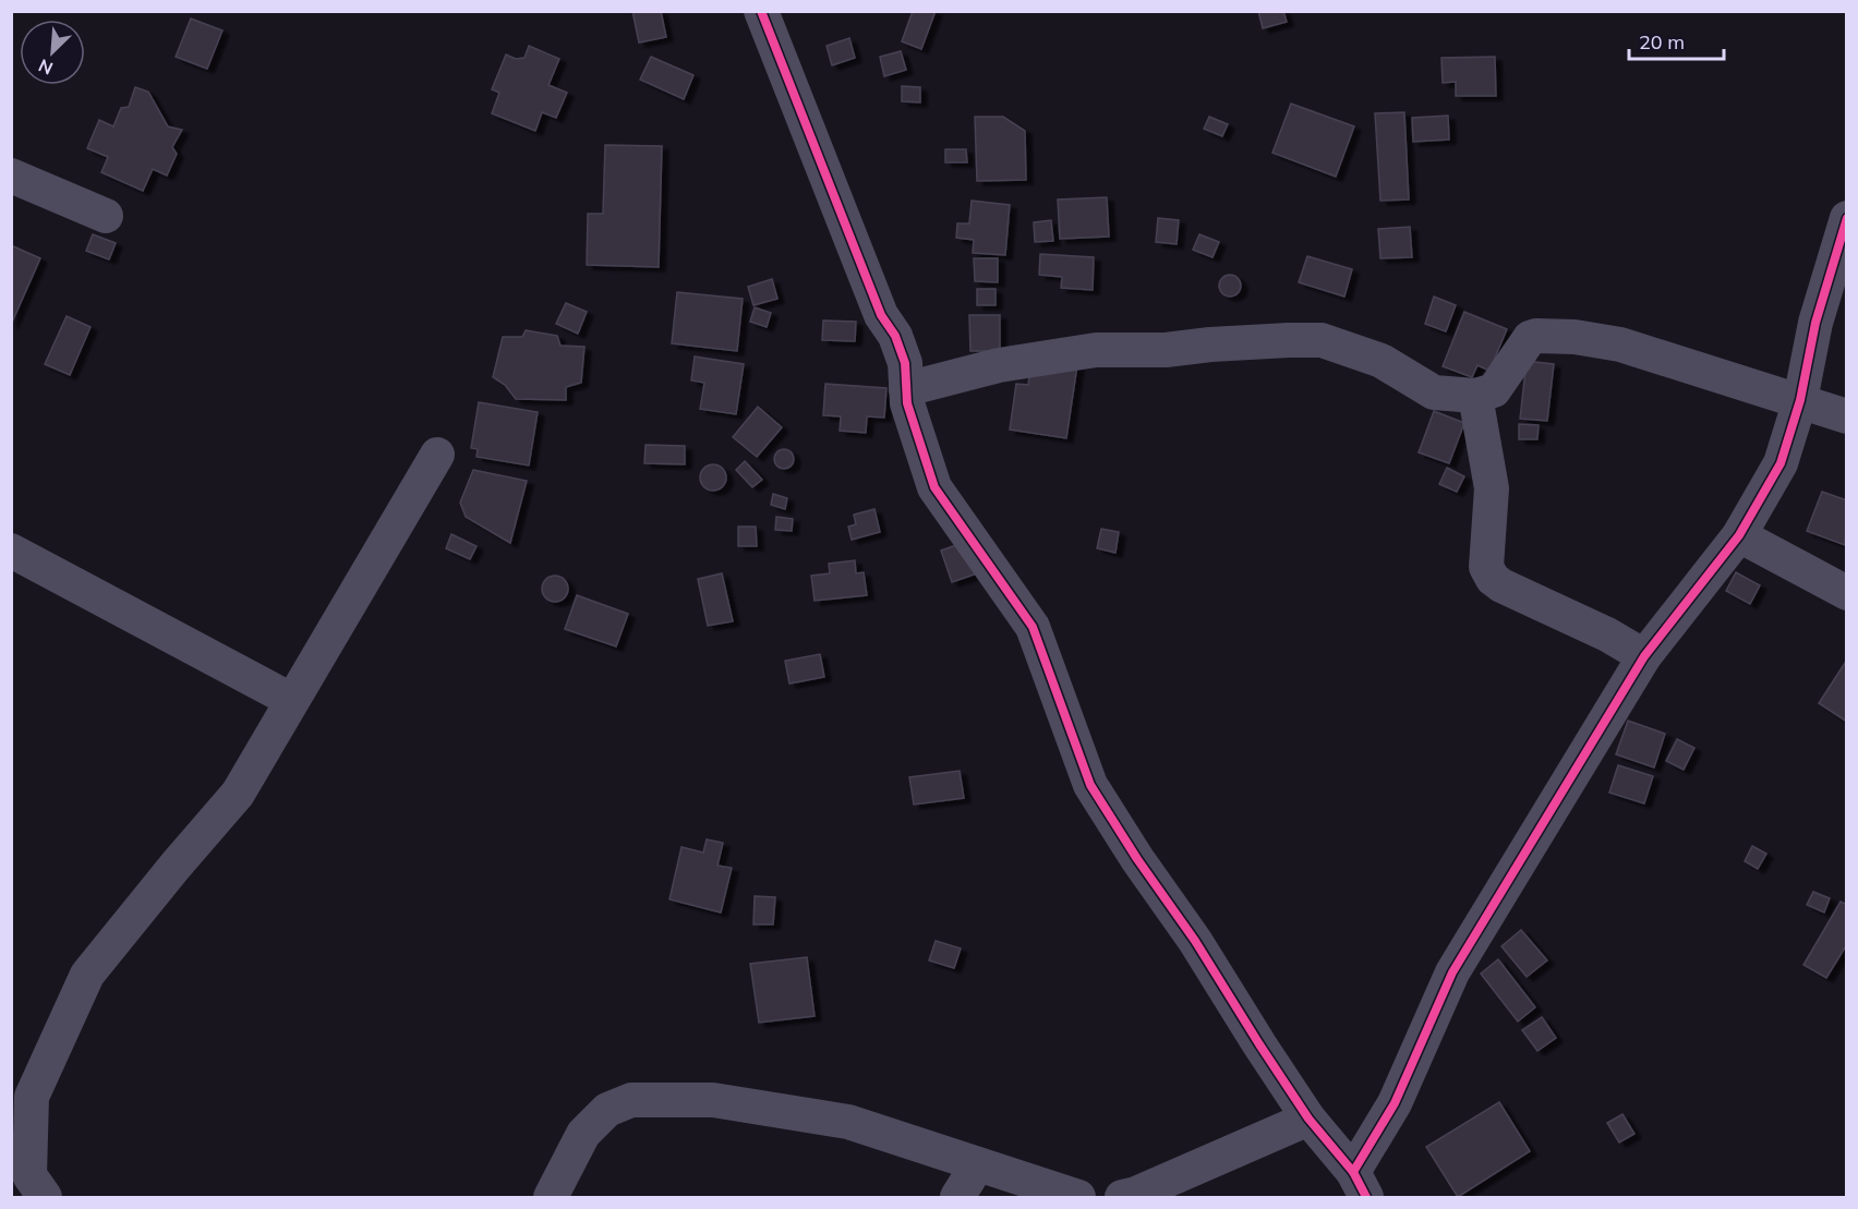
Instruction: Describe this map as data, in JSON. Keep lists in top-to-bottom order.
{
  "scale_bar": "20 m",
  "north": "bottom left"
}
